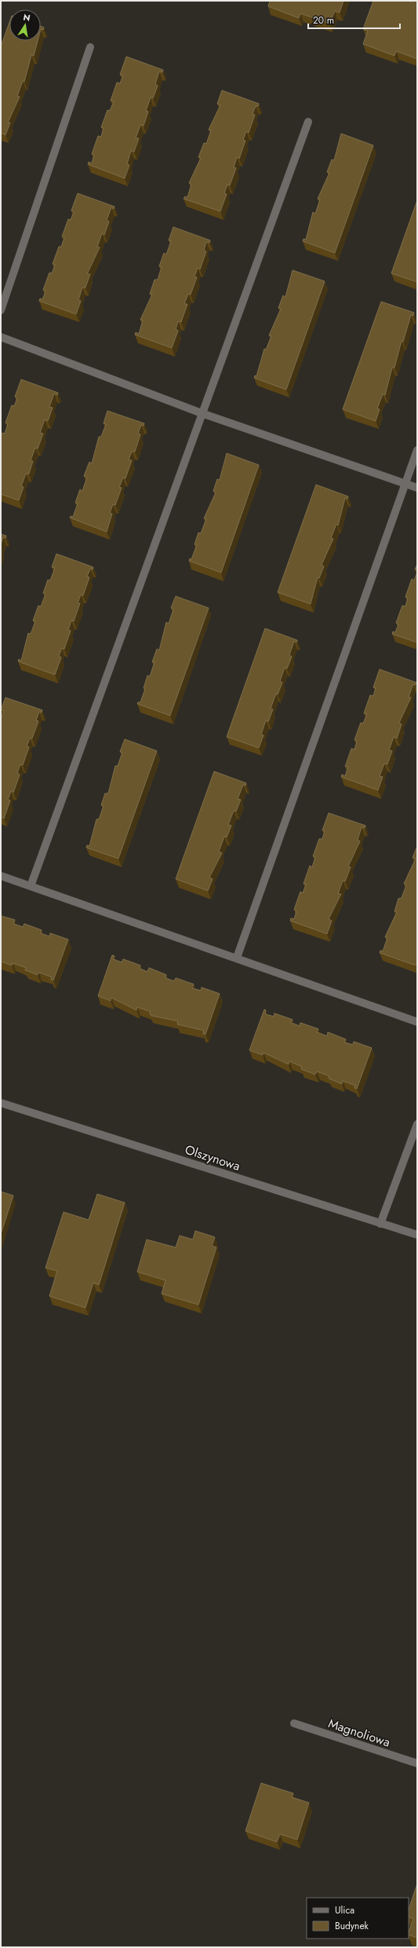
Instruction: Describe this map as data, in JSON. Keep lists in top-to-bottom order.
{
  "streets": {
    "street": ["Olszynowa", "Magnoliowa"]
  },
  "legend": ["Ulica", "Budynek"],
  "scale_bar": "20 m",
  "north": "top"
}
